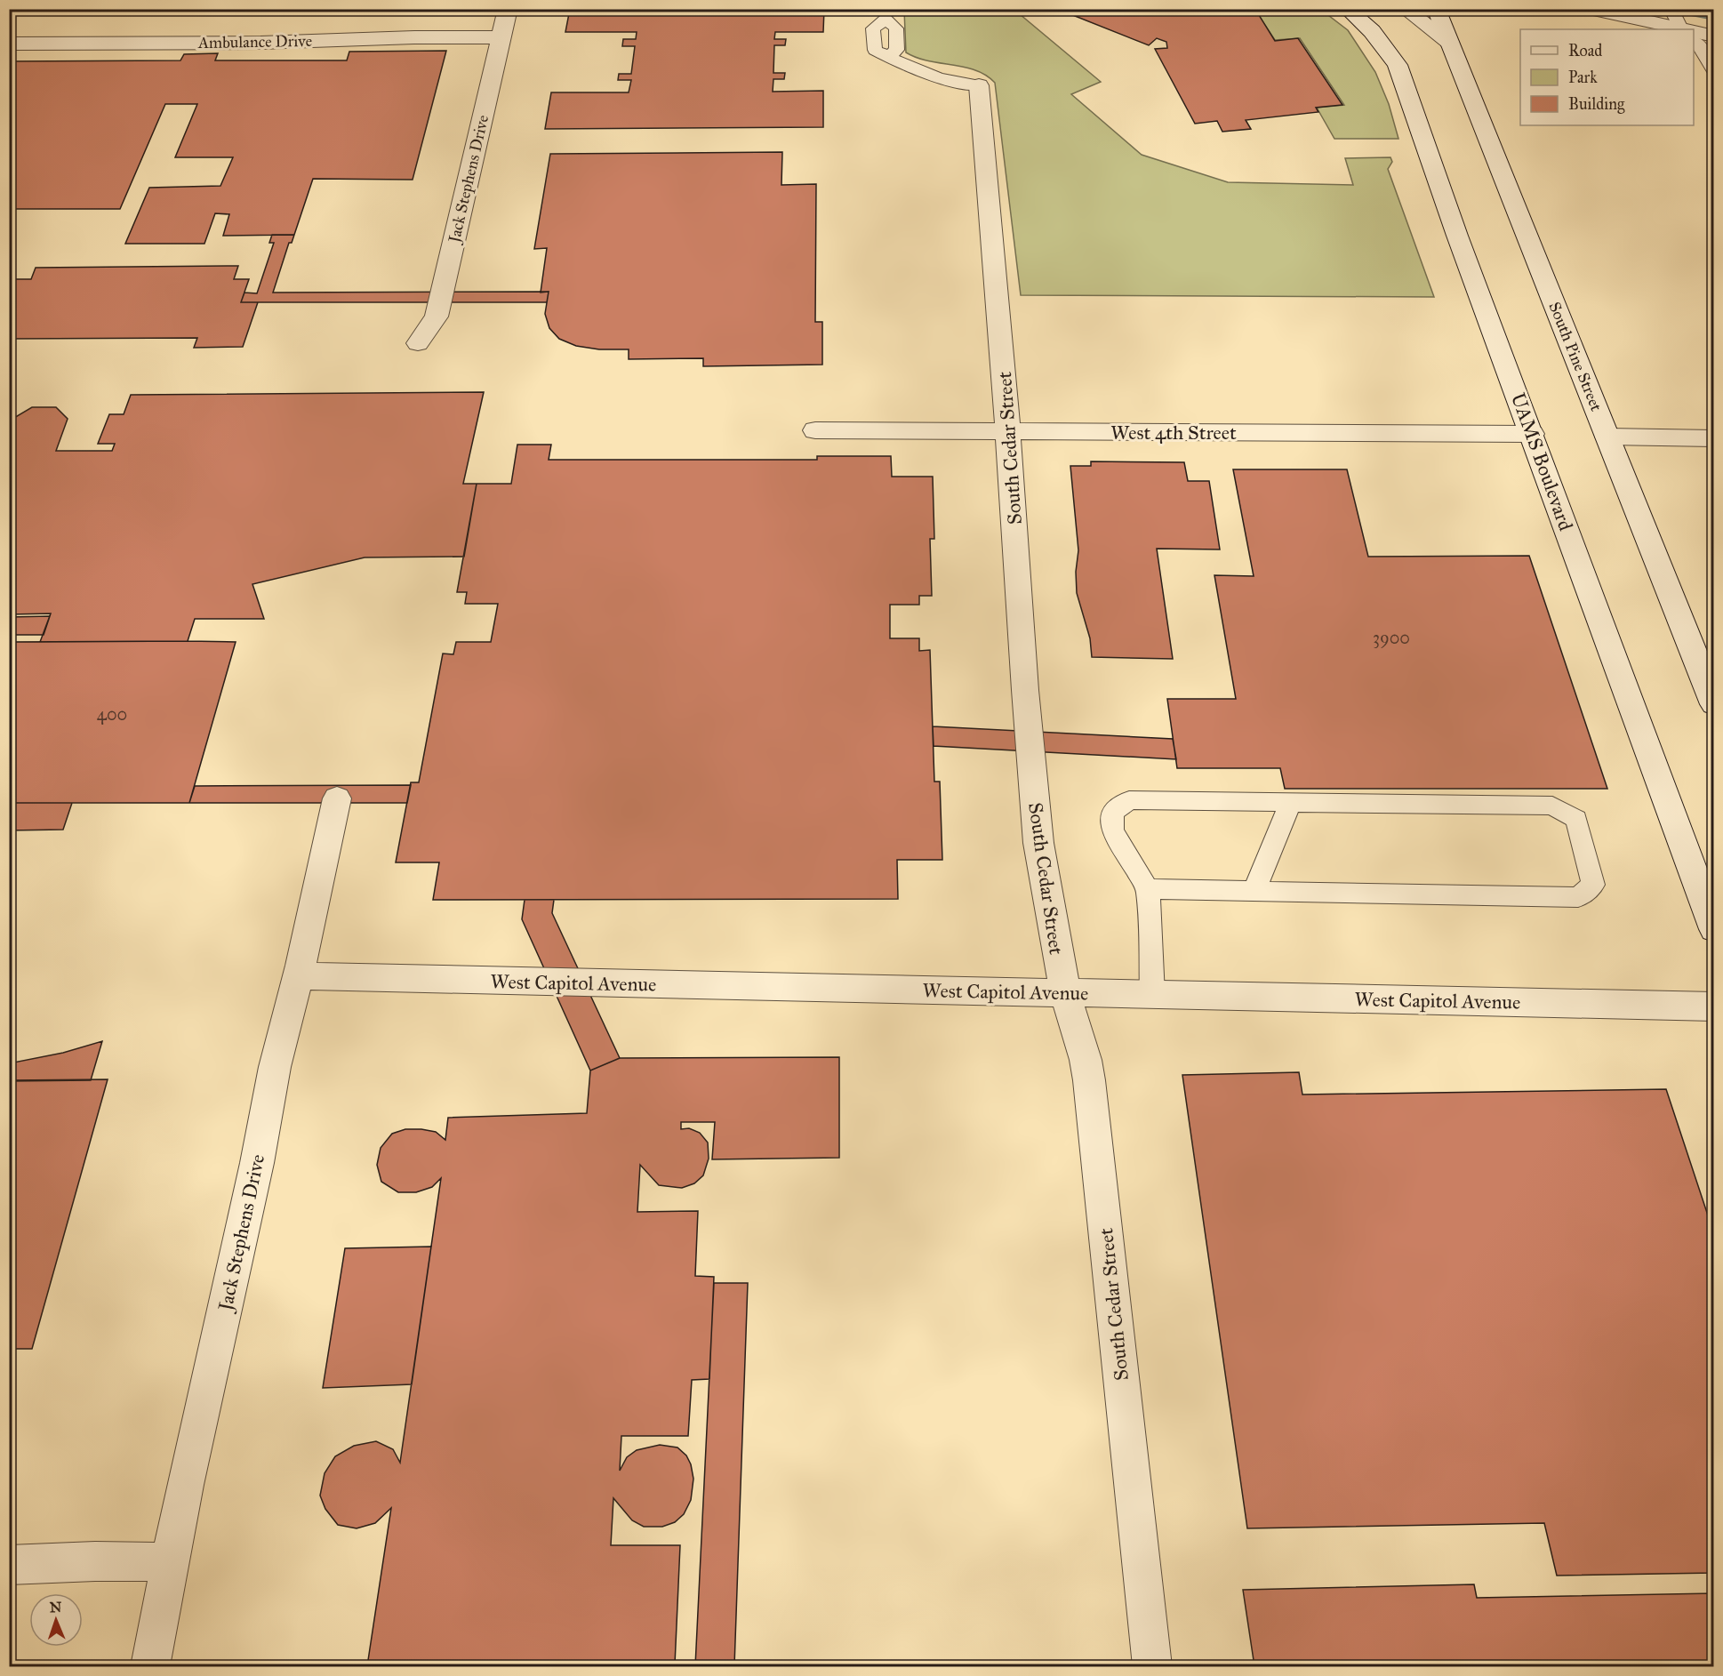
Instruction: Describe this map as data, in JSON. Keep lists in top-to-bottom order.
{
  "streets": {
    "street": [
      "Ambulance Drive",
      "Jack Stephens Drive",
      "South Pine Street",
      "West 4th Street",
      "South Cedar Street",
      "UAMS Boulevard",
      "West Capitol Avenue"
    ]
  },
  "crossings": [
    ["Ambulance Drive", "Jack Stephens Drive"],
    ["Jack Stephens Drive", "West Capitol Avenue"],
    ["West 4th Street", "South Cedar Street"],
    ["West 4th Street", "UAMS Boulevard"],
    ["South Cedar Street", "West Capitol Avenue"]
  ],
  "house_numbers": ["3900", "400"],
  "legend": ["Road", "Park", "Building"],
  "north": "top"
}
